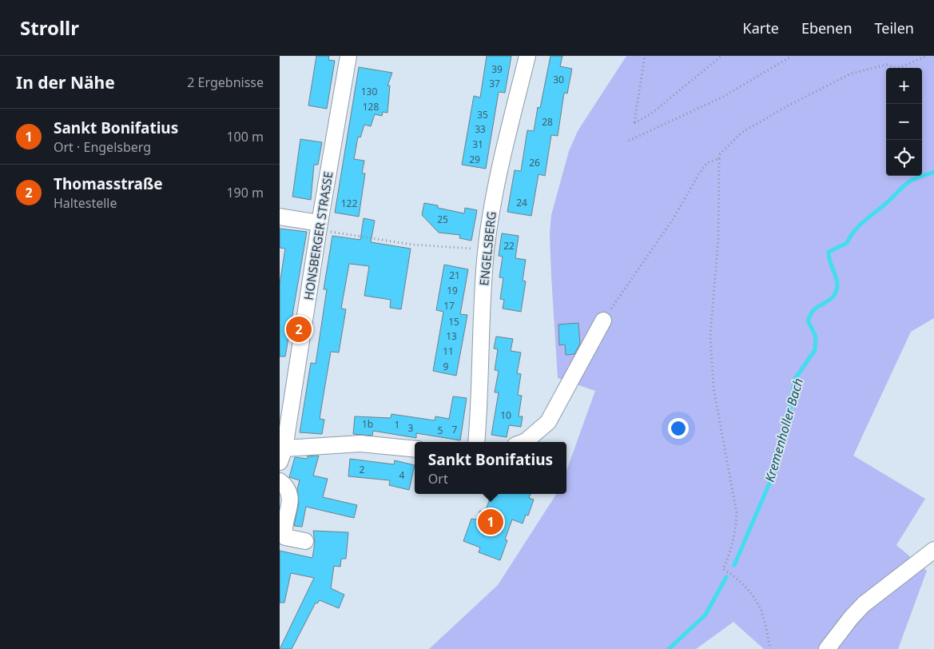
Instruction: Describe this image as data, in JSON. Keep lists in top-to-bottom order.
{
  "streets": {
    "street": ["HONSBERGER STRASSE", "ENGELSBERG"]
  },
  "water": ["Kremenholler Bach"],
  "house_numbers": [
    "39",
    "30",
    "37",
    "130",
    "128",
    "35",
    "28",
    "33",
    "31",
    "29",
    "26",
    "24",
    "122",
    "25",
    "22",
    "21",
    "19",
    "17",
    "15",
    "13",
    "11",
    "9",
    "10",
    "1b",
    "1",
    "3",
    "7",
    "5",
    "2",
    "4"
  ],
  "page": {
    "header": "Strollr",
    "nav": ["Karte", "Ebenen", "Teilen"],
    "heading": ["In der Nähe", "2 Ergebnisse"],
    "map_buttons": ["+", "−"],
    "list": [
      {
        "mark": "1",
        "name": "Sankt Bonifatius",
        "note": "Ort · Engelsberg",
        "value": "100 m"
      },
      {
        "mark": "2",
        "name": "Thomasstraße",
        "note": "Haltestelle",
        "value": "190 m"
      }
    ],
    "pins": ["2", "1"],
    "popup": ["Sankt Bonifatius", "Ort"]
  }
}
